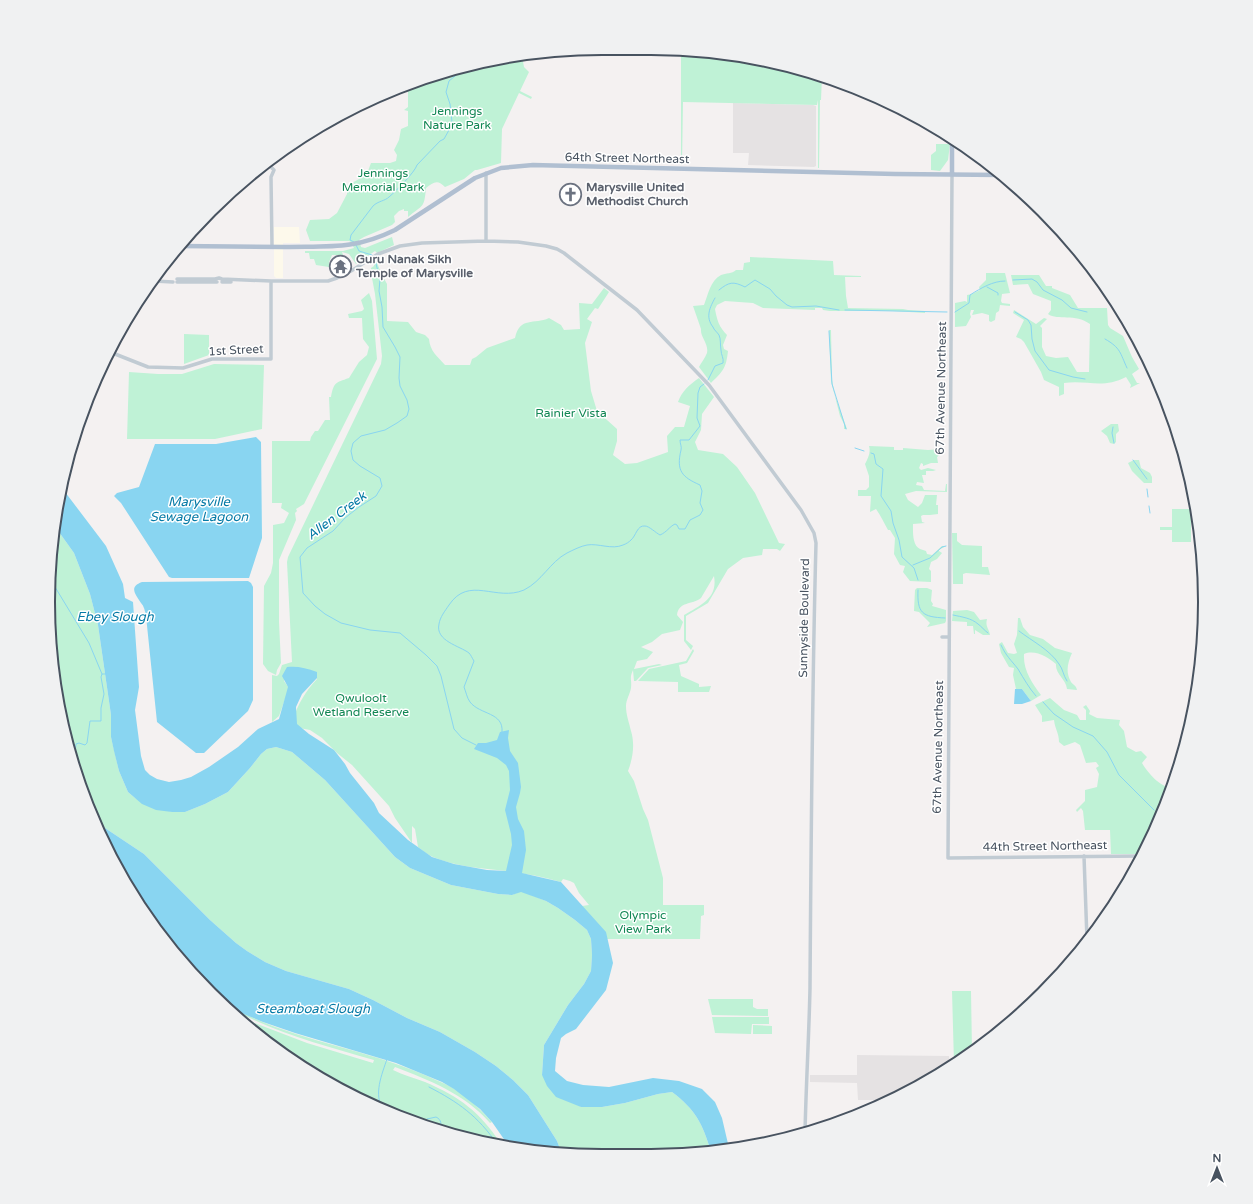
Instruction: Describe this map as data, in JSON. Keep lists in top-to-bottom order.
{
  "streets": {
    "main road": ["64th Street Northeast", "67th Avenue Northeast"],
    "street": ["1st Street", "Sunnyside Boulevard", "44th Street Northeast"]
  },
  "crossings": [
    ["64th Street Northeast", "67th Avenue Northeast"],
    ["1st Street", "Sunnyside Boulevard"],
    ["67th Avenue Northeast", "44th Street Northeast"]
  ],
  "water": [
    "Marysville Sewage Lagoon",
    "Allen Creek",
    "Ebey Slough",
    "Steamboat Slough"
  ],
  "parks": [
    "Jennings Nature Park",
    "Jennings Memorial Park",
    "Rainier Vista",
    "Qwuloolt Wetland Reserve",
    "Olympic View Park"
  ],
  "places": {
    "church": ["Marysville United Methodist Church"],
    "temple": ["Guru Nanak Sikh Temple of Marysville"]
  },
  "north": "top"
}
